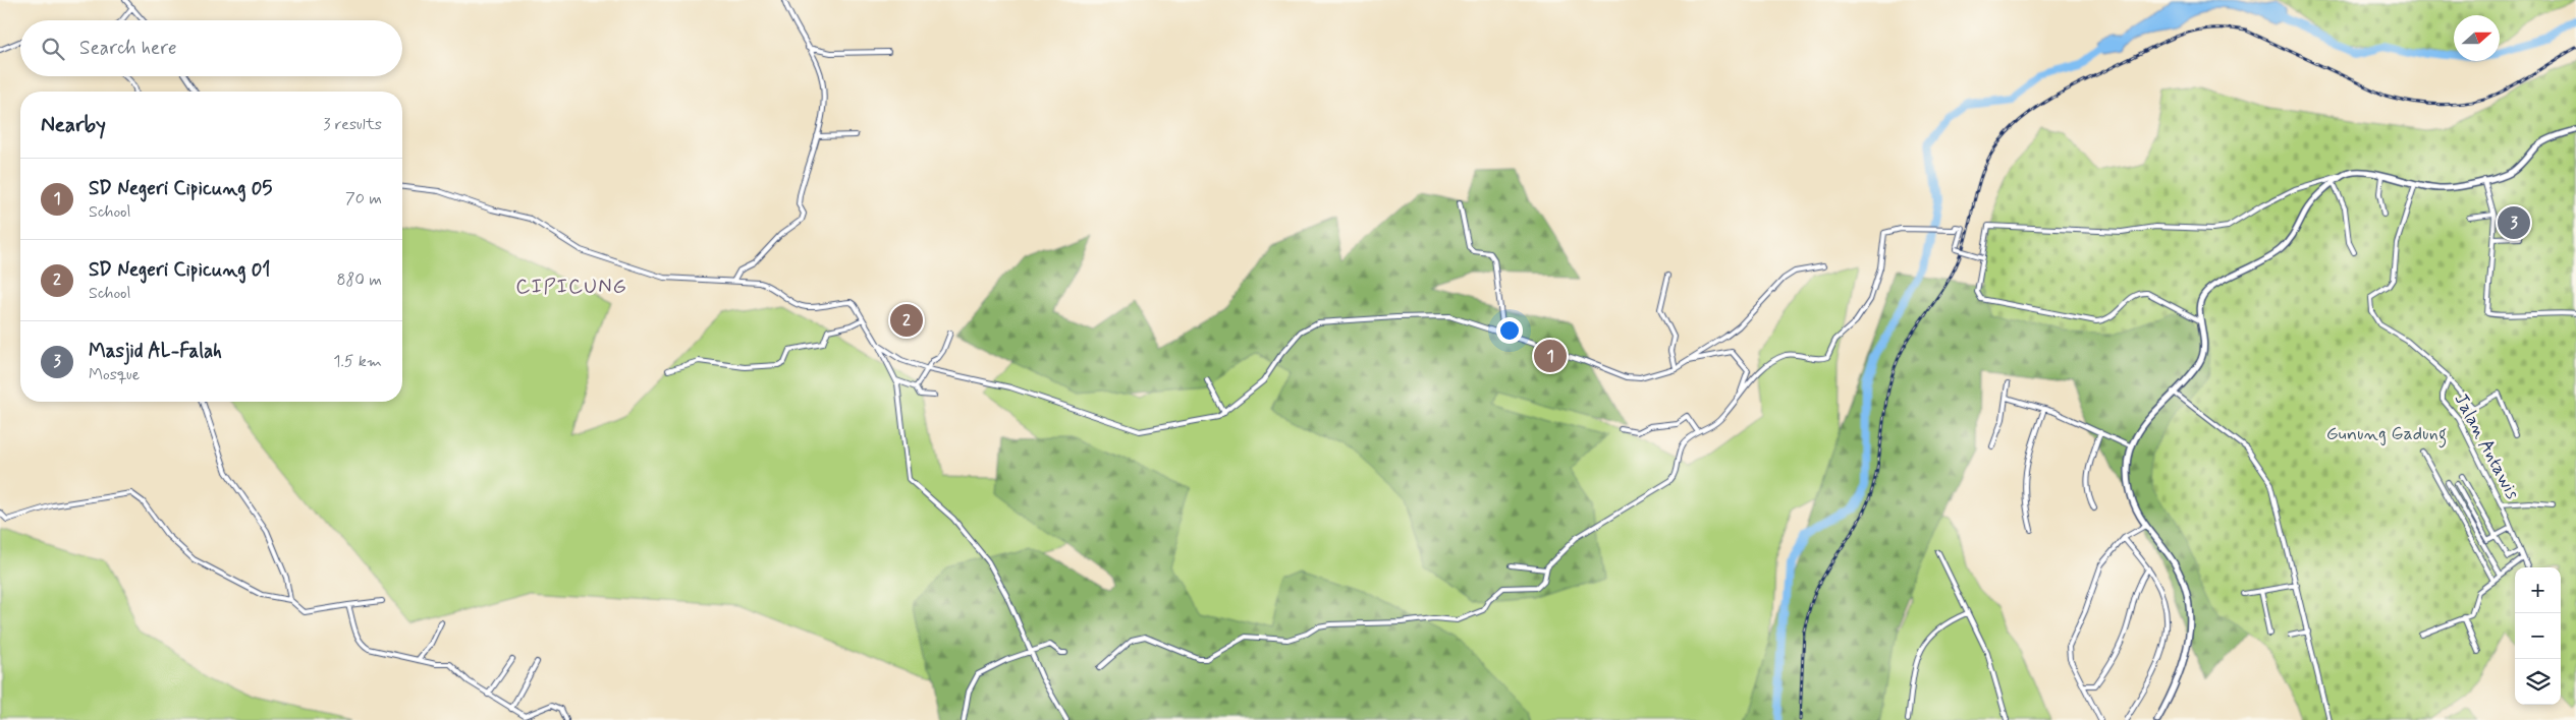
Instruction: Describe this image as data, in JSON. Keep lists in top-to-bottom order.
{
  "streets": {
    "street": ["Jalan Antawis"]
  },
  "districts": ["CIPICUNG"],
  "parks": ["Gunung Gadung"],
  "north": "right",
  "page": {
    "search": "Search here",
    "heading": ["Nearby", "3 results"],
    "list": [
      {
        "mark": "1",
        "name": "SD Negeri Cipicung 05",
        "note": "School",
        "value": "70 m"
      },
      {
        "mark": "2",
        "name": "SD Negeri Cipicung 01",
        "note": "School",
        "value": "880 m"
      },
      {
        "mark": "3",
        "name": "Masjid AL-Falah",
        "note": "Mosque",
        "value": "1.5 km"
      }
    ],
    "pins": ["3", "2", "1"],
    "map_buttons": ["+", "−"]
  }
}
